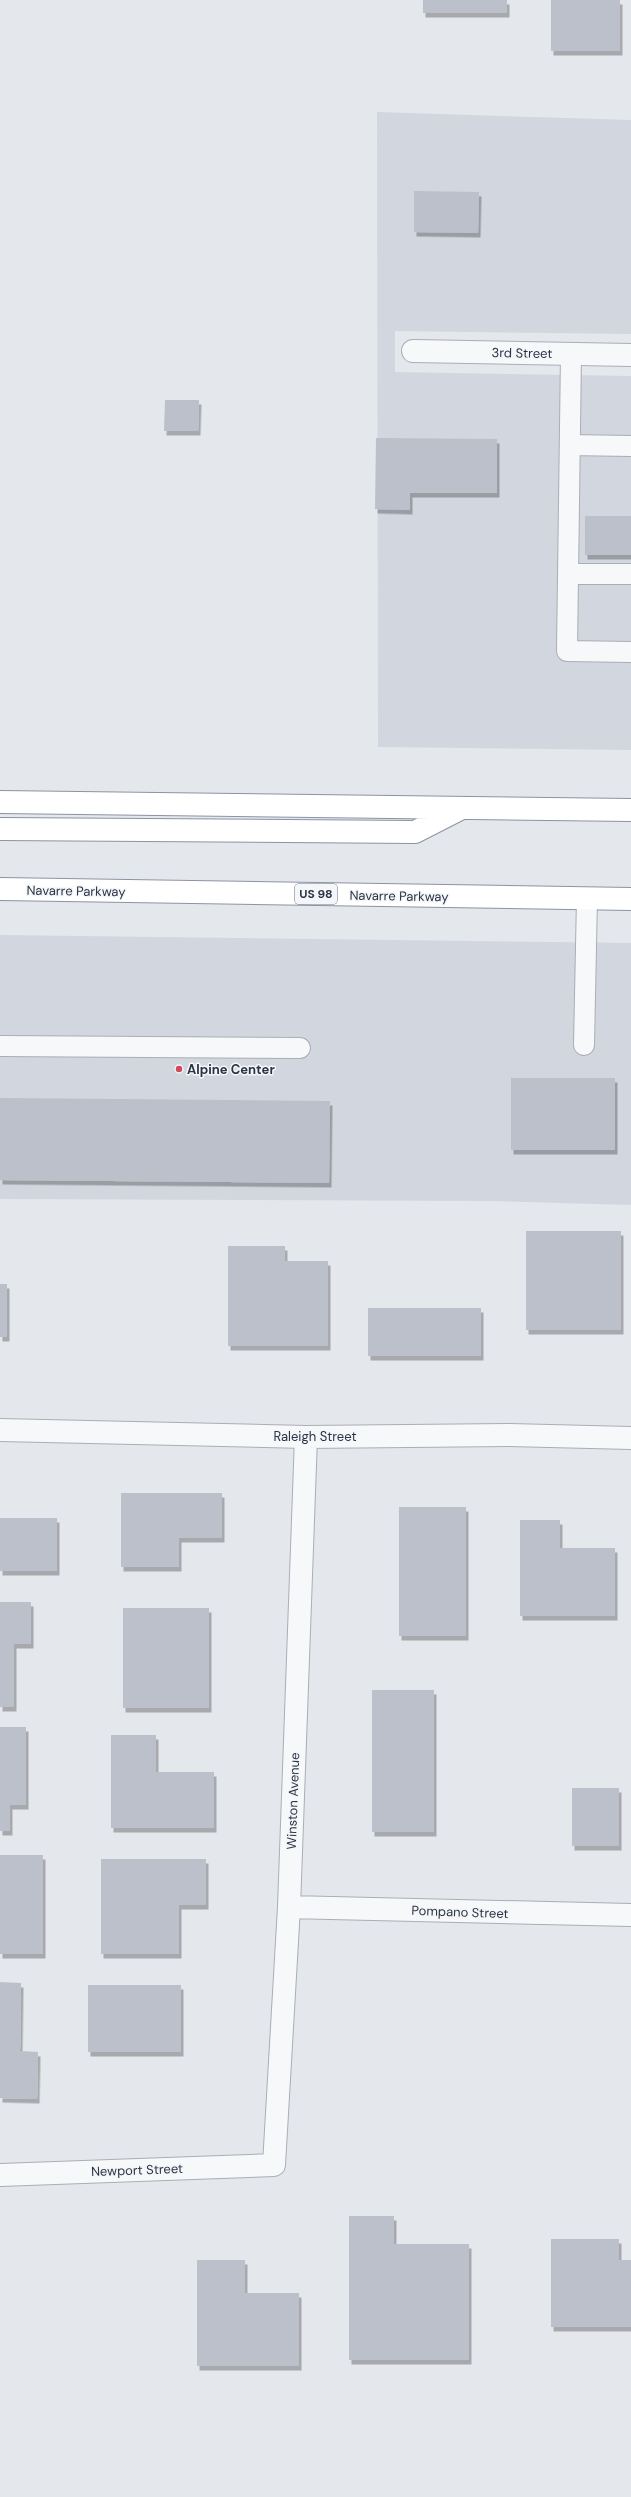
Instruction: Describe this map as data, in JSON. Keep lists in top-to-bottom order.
{
  "streets": {
    "highway": ["Navarre Parkway", "US 98"],
    "street": [
      "3rd Street",
      "Raleigh Street",
      "Winston Avenue",
      "Pompano Street",
      "Newport Street"
    ]
  },
  "crossings": [
    ["Raleigh Street", "Winston Avenue"],
    ["Winston Avenue", "Pompano Street"],
    ["Winston Avenue", "Newport Street"]
  ],
  "places": ["Alpine Center"]
}
